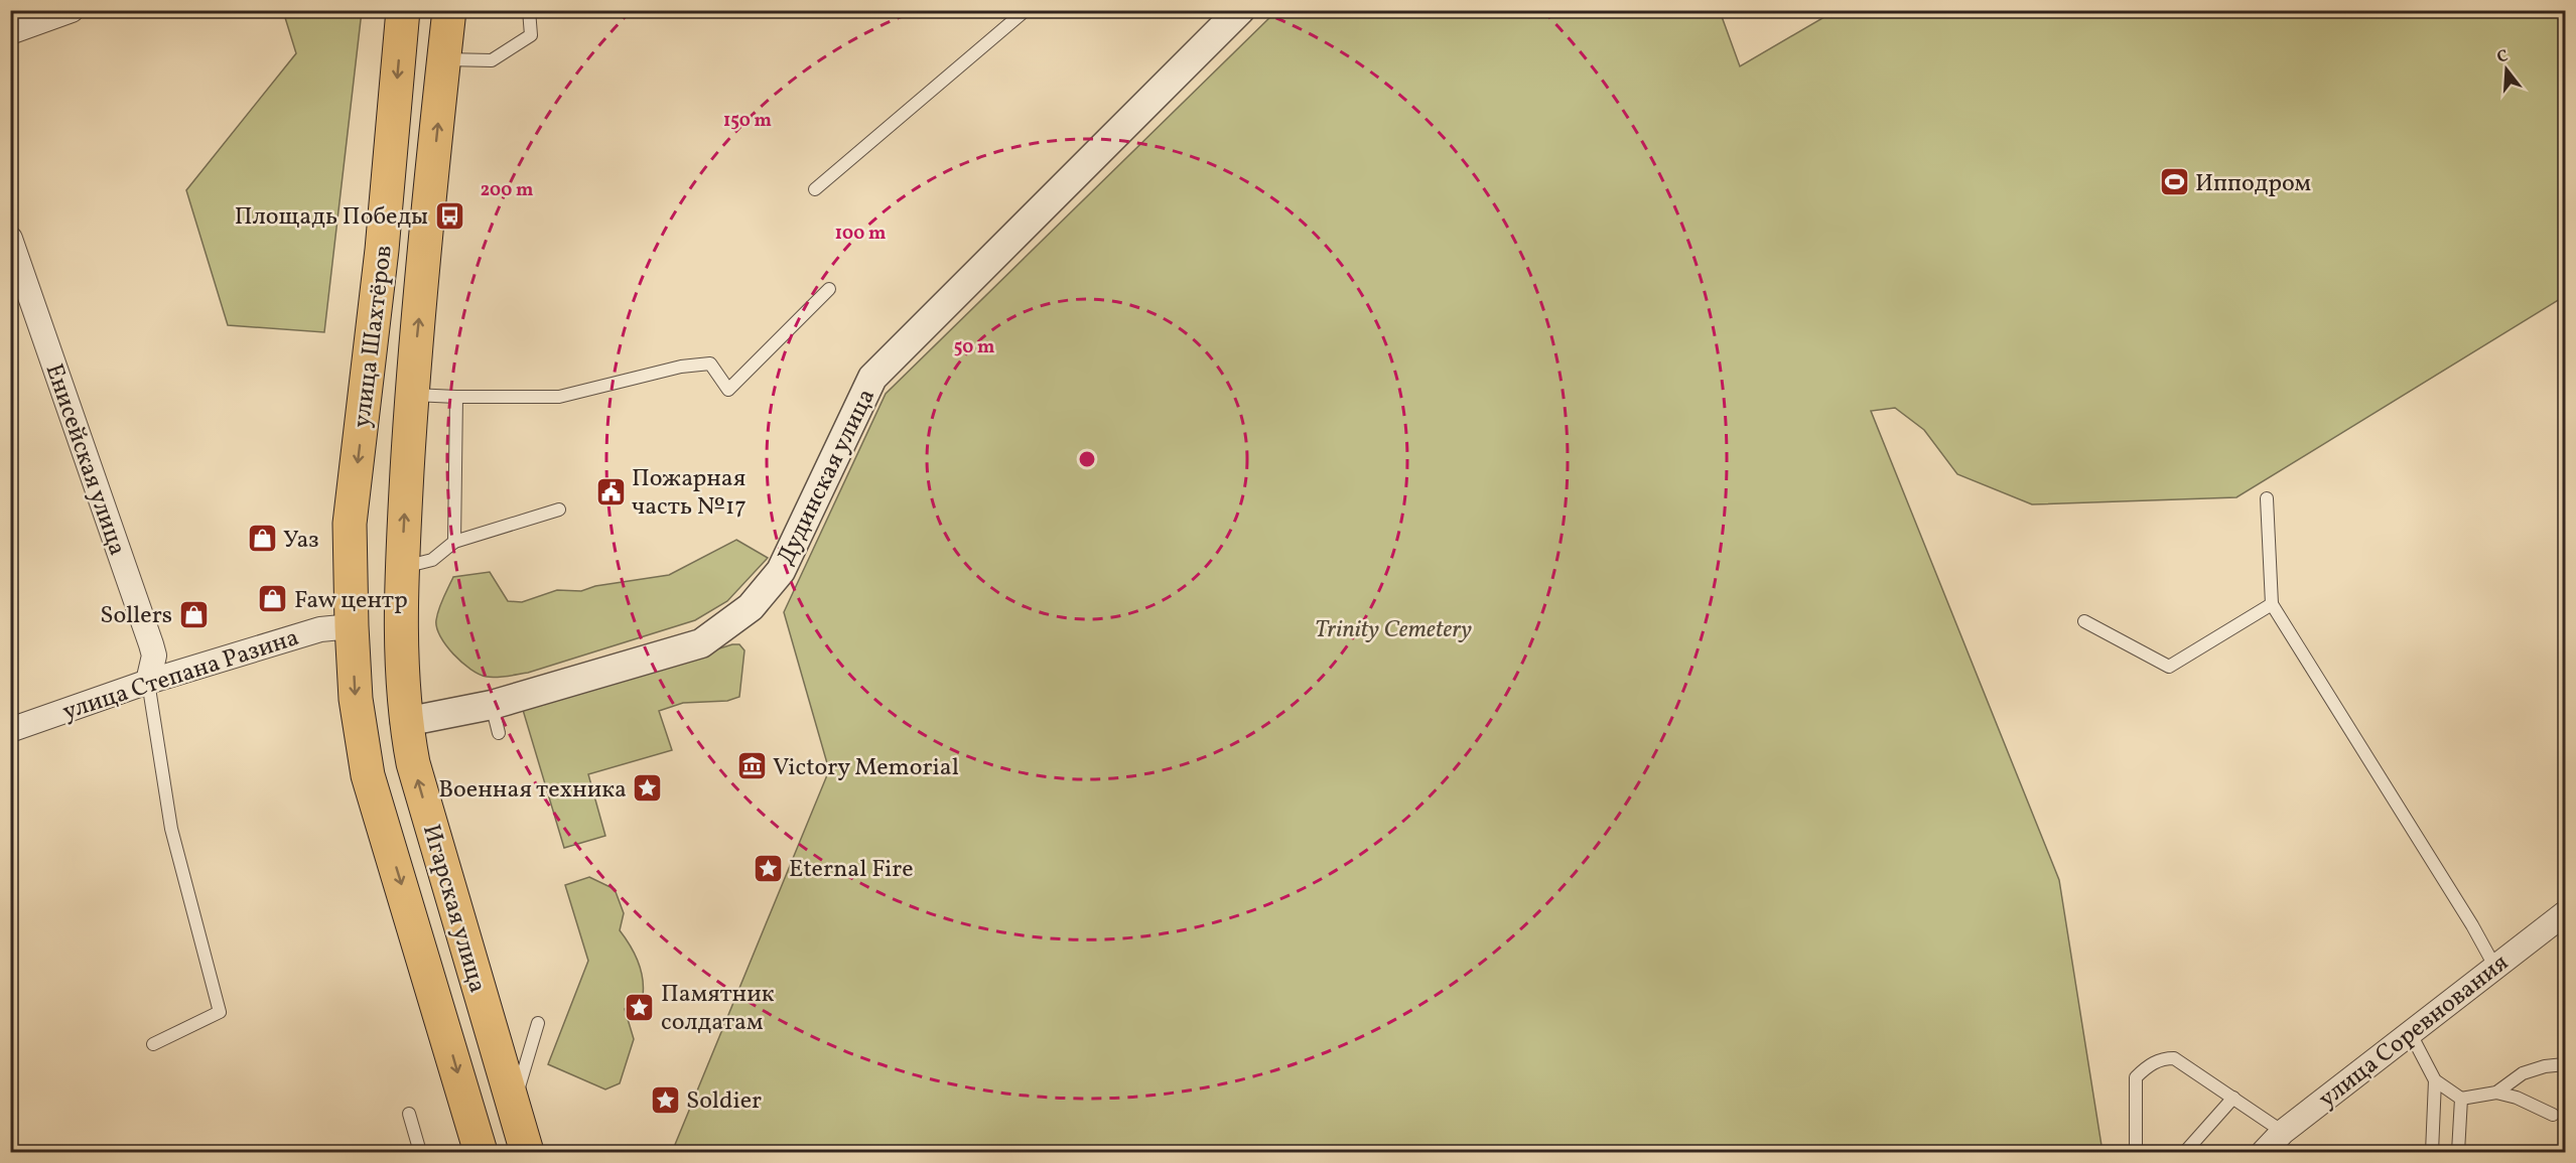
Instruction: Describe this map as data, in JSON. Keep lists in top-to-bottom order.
{
  "streets": {
    "main road": ["улица Шахтёров", "Игарская улица"],
    "street": [
      "Енисейская улица",
      "Дудинская улица",
      "улица Степана Разина",
      "улица Соревнования"
    ]
  },
  "crossings": [
    ["улица Шахтёров", "улица Степана Разина"],
    ["улица Шахтёров", "Игарская улица"],
    ["Енисейская улица", "улица Степана Разина"],
    ["Дудинская улица", "Игарская улица"],
    ["улица Степана Разина", "Игарская улица"]
  ],
  "parks": ["Trinity Cemetery"],
  "places": {
    "sports": ["Ипподром"],
    "bus stop": ["Площадь Победы"],
    "public building": ["Пожарная часть №17"],
    "shop": ["Уаз", "Faw центр", "Sollers"],
    "museum": ["Victory Memorial"],
    "place": [
      "Военная техника",
      "Eternal Fire",
      "Памятник солдатам",
      "Soldier"
    ]
  },
  "north": "top",
  "rings": [
    "150 m",
    "200 m",
    "100 m",
    "50 m"
  ]
}
